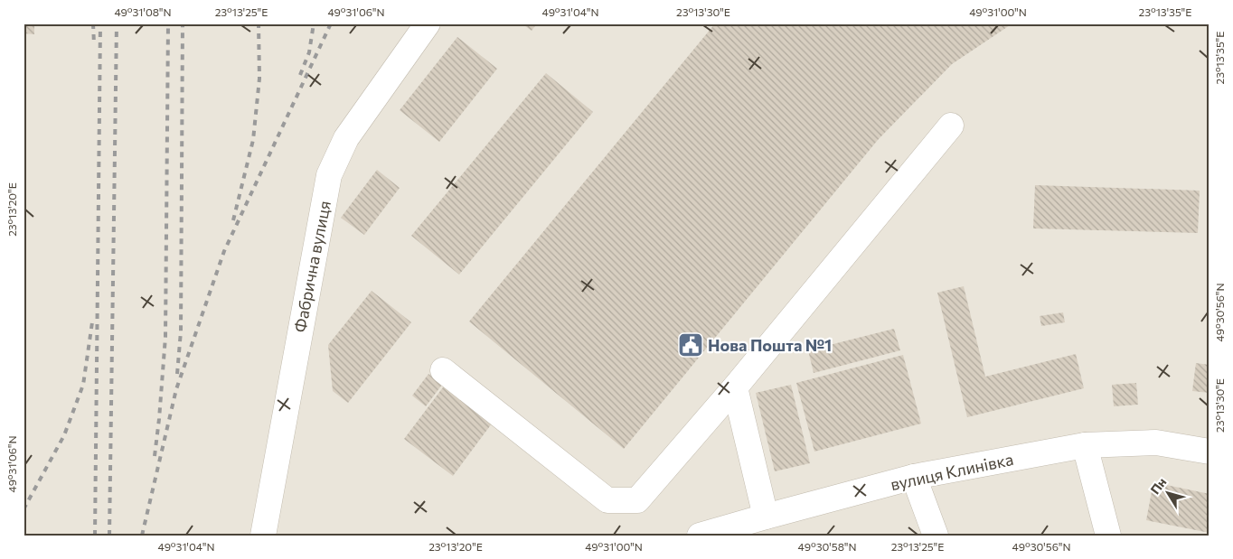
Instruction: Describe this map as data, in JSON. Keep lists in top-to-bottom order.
{
  "streets": {
    "street": ["Фабрична вулиця", "вулиця Клинівка"]
  },
  "places": {
    "public building": ["Нова Пошта №1"]
  },
  "north": "top left",
  "coordinates": [
    "49°31'08\"N",
    "23°13'25\"E",
    "49°31'06\"N",
    "49°31'04\"N",
    "23°13'30\"E",
    "49°31'00\"N",
    "23°13'35\"E",
    "23°13'20\"E",
    "49°30'56\"N",
    "49°30'58\"N"
  ]
}
